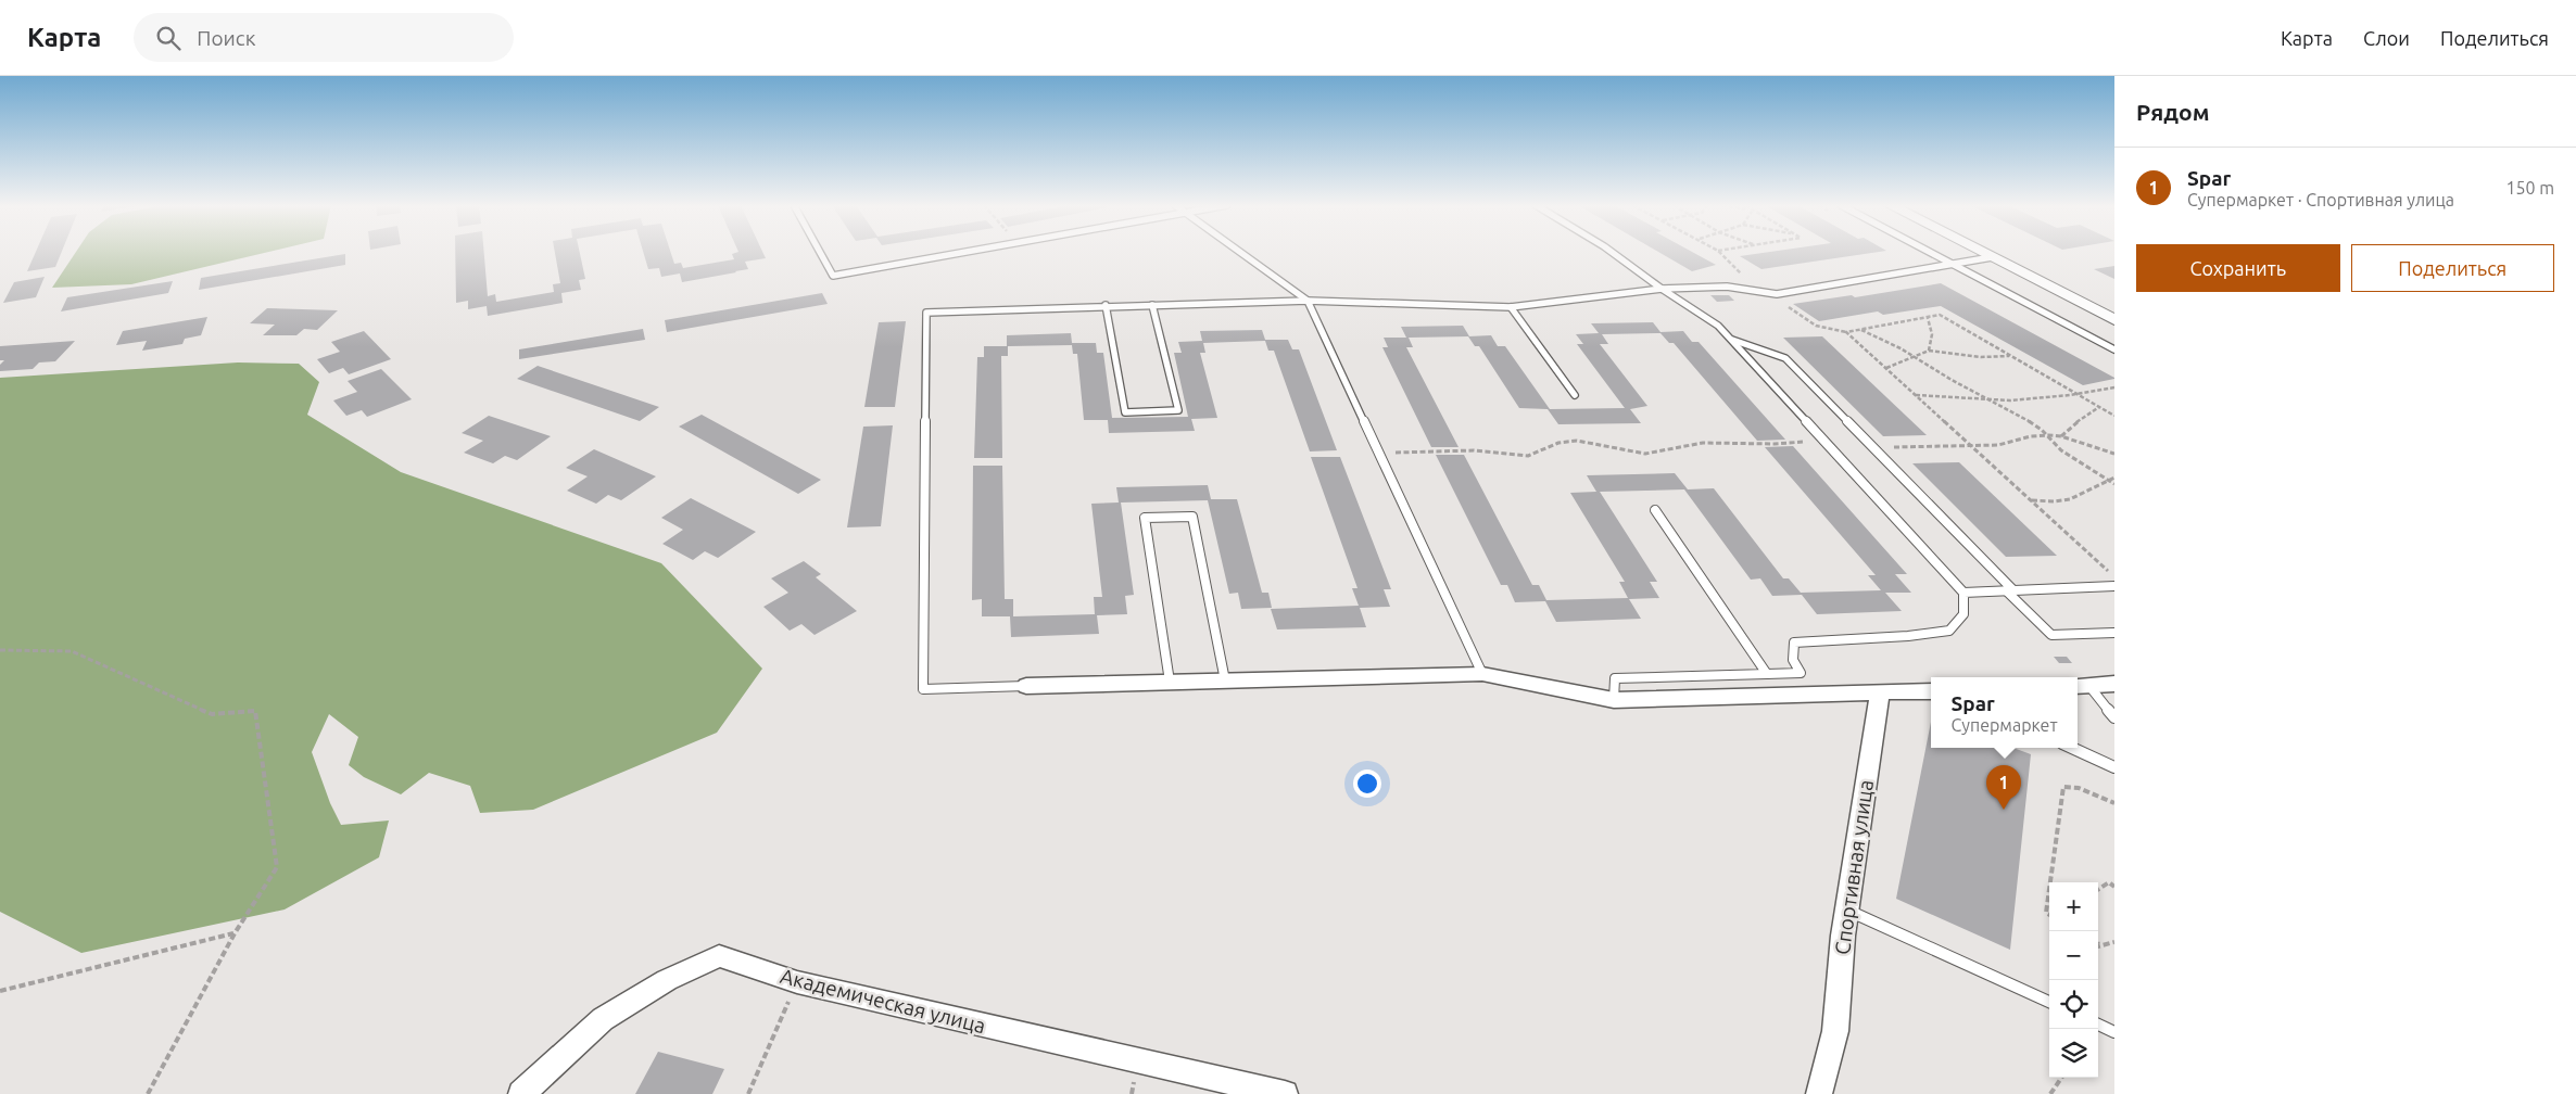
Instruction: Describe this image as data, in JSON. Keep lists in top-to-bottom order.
{
  "streets": {
    "street": ["Спортивная улица", "Академическая улица"]
  },
  "page": {
    "header": "Карта",
    "search": "Поиск",
    "nav": ["Карта", "Слои", "Поделиться"],
    "heading": "Рядом",
    "list": [
      {
        "mark": "1",
        "name": "Spar",
        "note": "Супермаркет · Спортивная улица",
        "value": "150 m"
      }
    ],
    "buttons": ["Сохранить", "Поделиться"],
    "popup": ["Spar", "Супермаркет"],
    "pins": "1",
    "map_buttons": ["+", "−"]
  }
}
